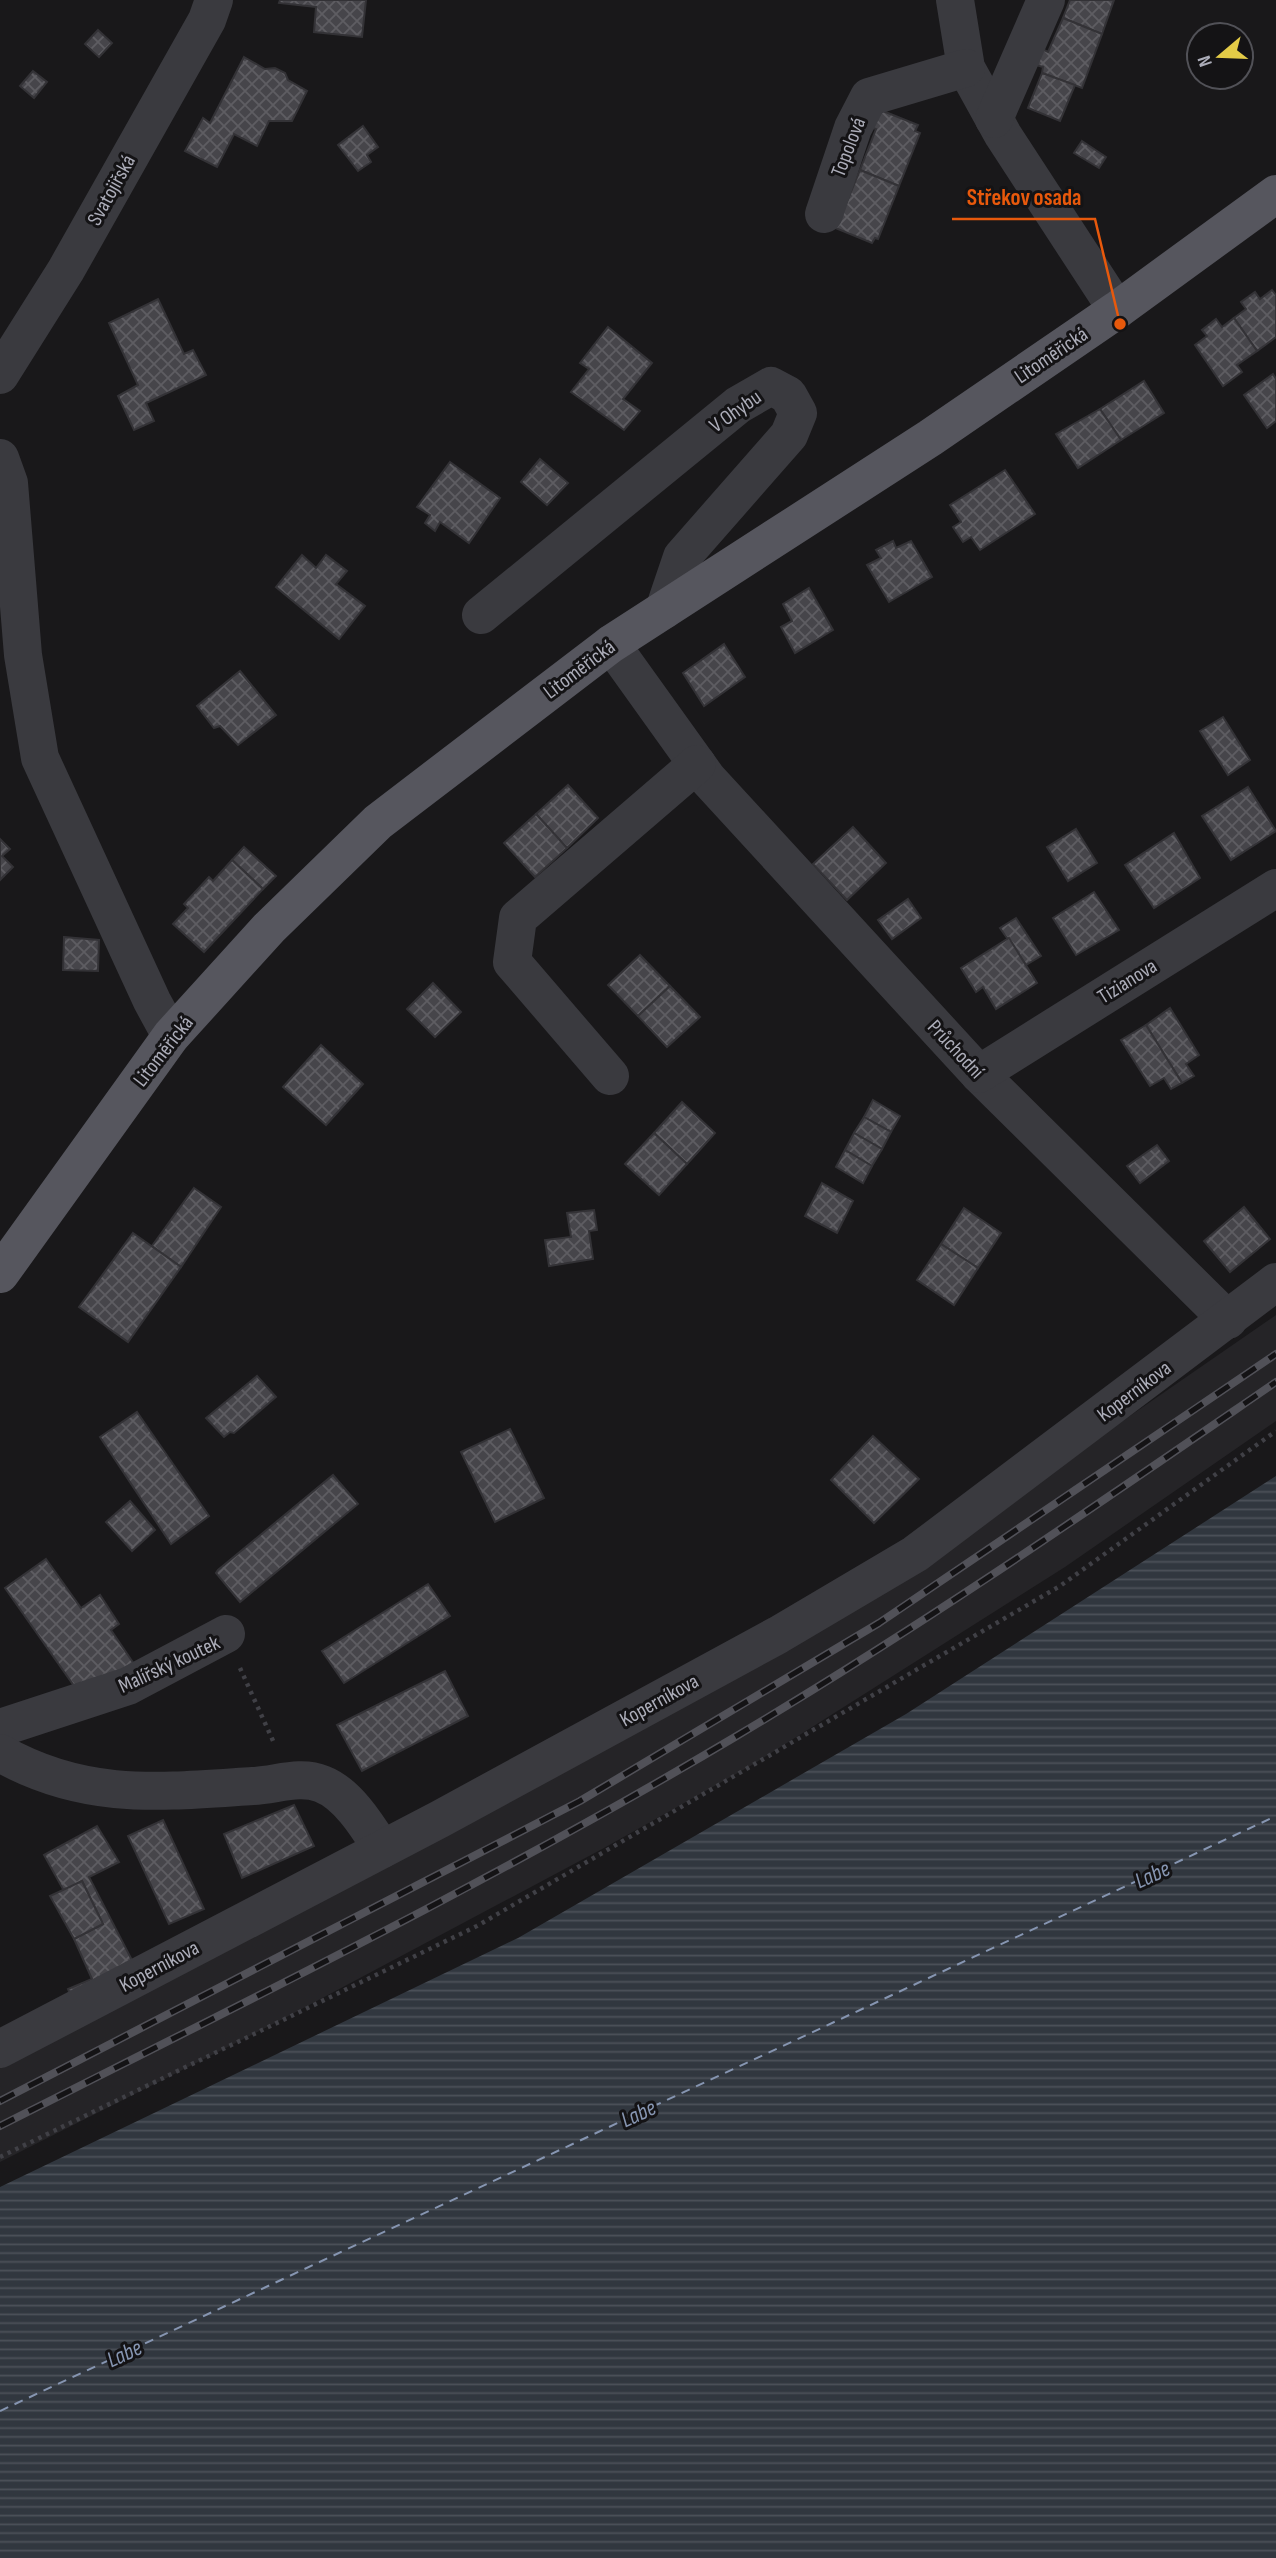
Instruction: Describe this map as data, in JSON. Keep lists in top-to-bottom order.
{
  "streets": {
    "main road": ["Litoměřická"],
    "street": [
      "Topolová",
      "Svatojiřská",
      "V Ohybu",
      "Tizianova",
      "Průchodní",
      "Koperníkova",
      "Malířský koutek"
    ]
  },
  "crossings": [
    ["Litoměřická", "V Ohybu"],
    ["Litoměřická", "Průchodní"],
    ["Tizianova", "Průchodní"],
    ["Průchodní", "Koperníkova"]
  ],
  "water": ["Labe"],
  "places": ["Střekov osada"],
  "north": "left"
}
